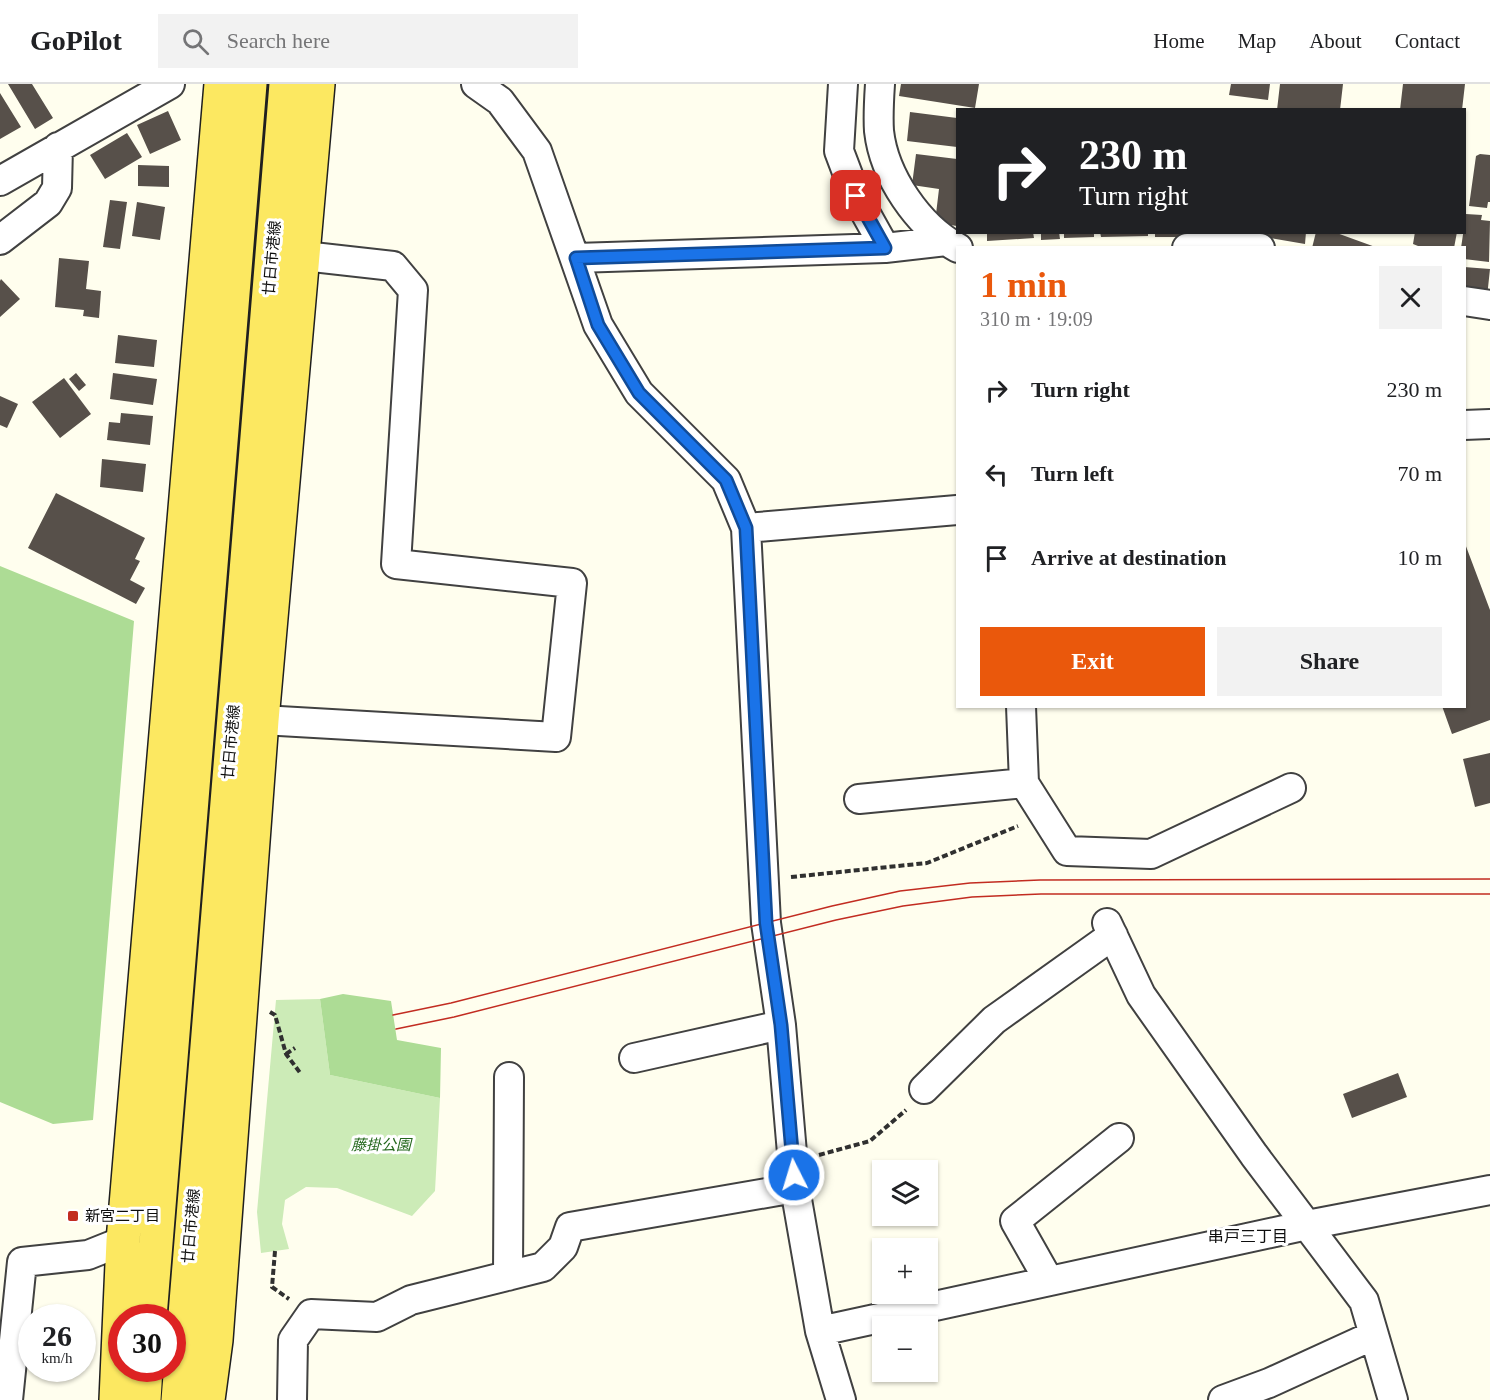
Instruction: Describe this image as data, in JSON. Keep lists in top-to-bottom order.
{
  "streets": {
    "main road": ["廿日市港線"]
  },
  "districts": ["串戸三丁目"],
  "parks": ["藤掛公園"],
  "places": {
    "transit": ["新宮二丁目"]
  },
  "page": {
    "header": "GoPilot",
    "search": "Search here",
    "nav": [
      "Home",
      "Map",
      "About",
      "Contact"
    ],
    "turn": ["230 m", "Turn right"],
    "heading": ["1 min", "310 m · 19:09"],
    "list": [
      {
        "name": "Turn right",
        "value": "230 m"
      },
      {
        "name": "Turn left",
        "value": "70 m"
      },
      {
        "name": "Arrive at destination",
        "value": "10 m"
      }
    ],
    "buttons": ["Exit", "Share"],
    "map_buttons": ["+", "−"],
    "speed": "26 km/h",
    "limit": "30"
  }
}
